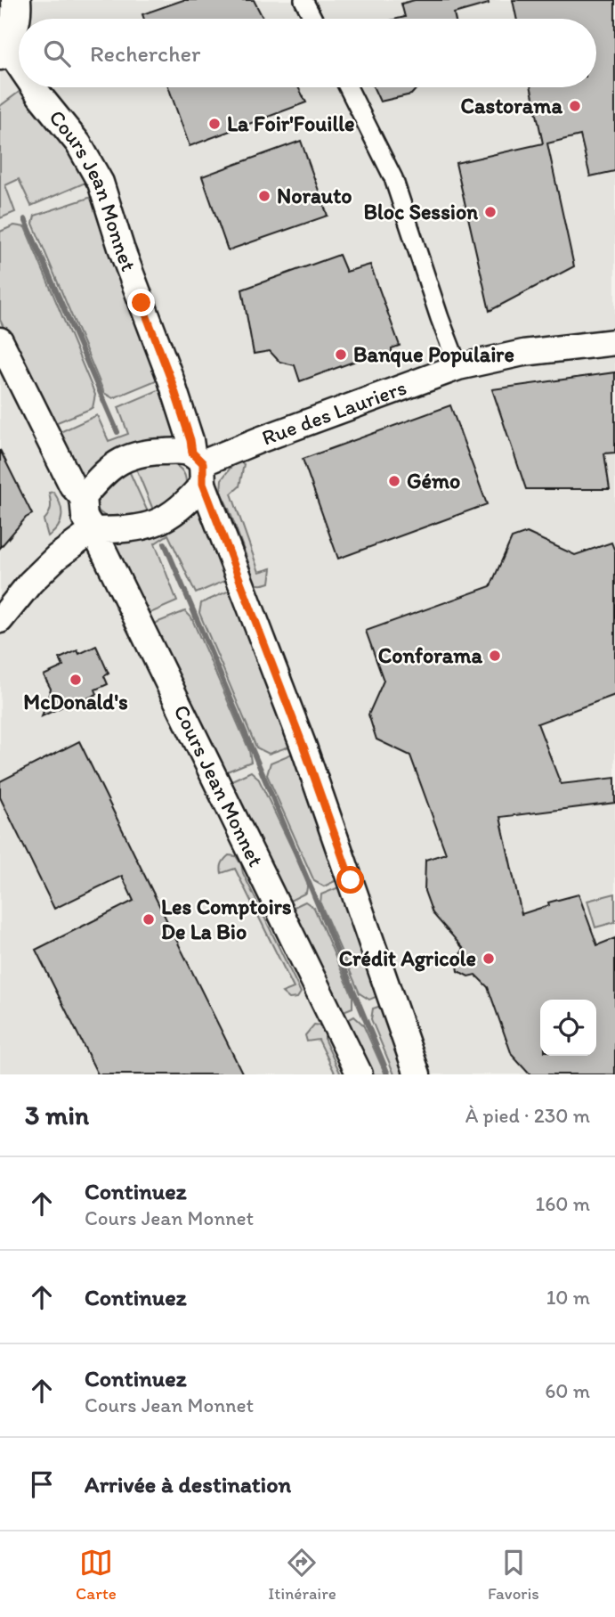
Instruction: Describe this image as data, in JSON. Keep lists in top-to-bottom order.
{
  "streets": {
    "main road": ["Cours Jean Monnet", "Rue des Lauriers"]
  },
  "crossings": [
    ["Cours Jean Monnet", "Rue des Lauriers"]
  ],
  "places": [
    "Castorama",
    "La Foir'Fouille",
    "Norauto",
    "Bloc Session",
    "Banque Populaire",
    "Gémo",
    "Conforama",
    "McDonald's",
    "Les Comptoirs De La Bio",
    "Crédit Agricole"
  ],
  "page": {
    "search": "Rechercher",
    "heading": ["3 min", "À pied · 230 m"],
    "list": [
      ["Continuez", "Cours Jean Monnet", "160 m"],
      ["Continuez", "10 m"],
      ["Continuez", "Cours Jean Monnet", "60 m"],
      "Arrivée à destination"
    ],
    "nav": ["Carte", "Itinéraire", "Favoris"]
  }
}
